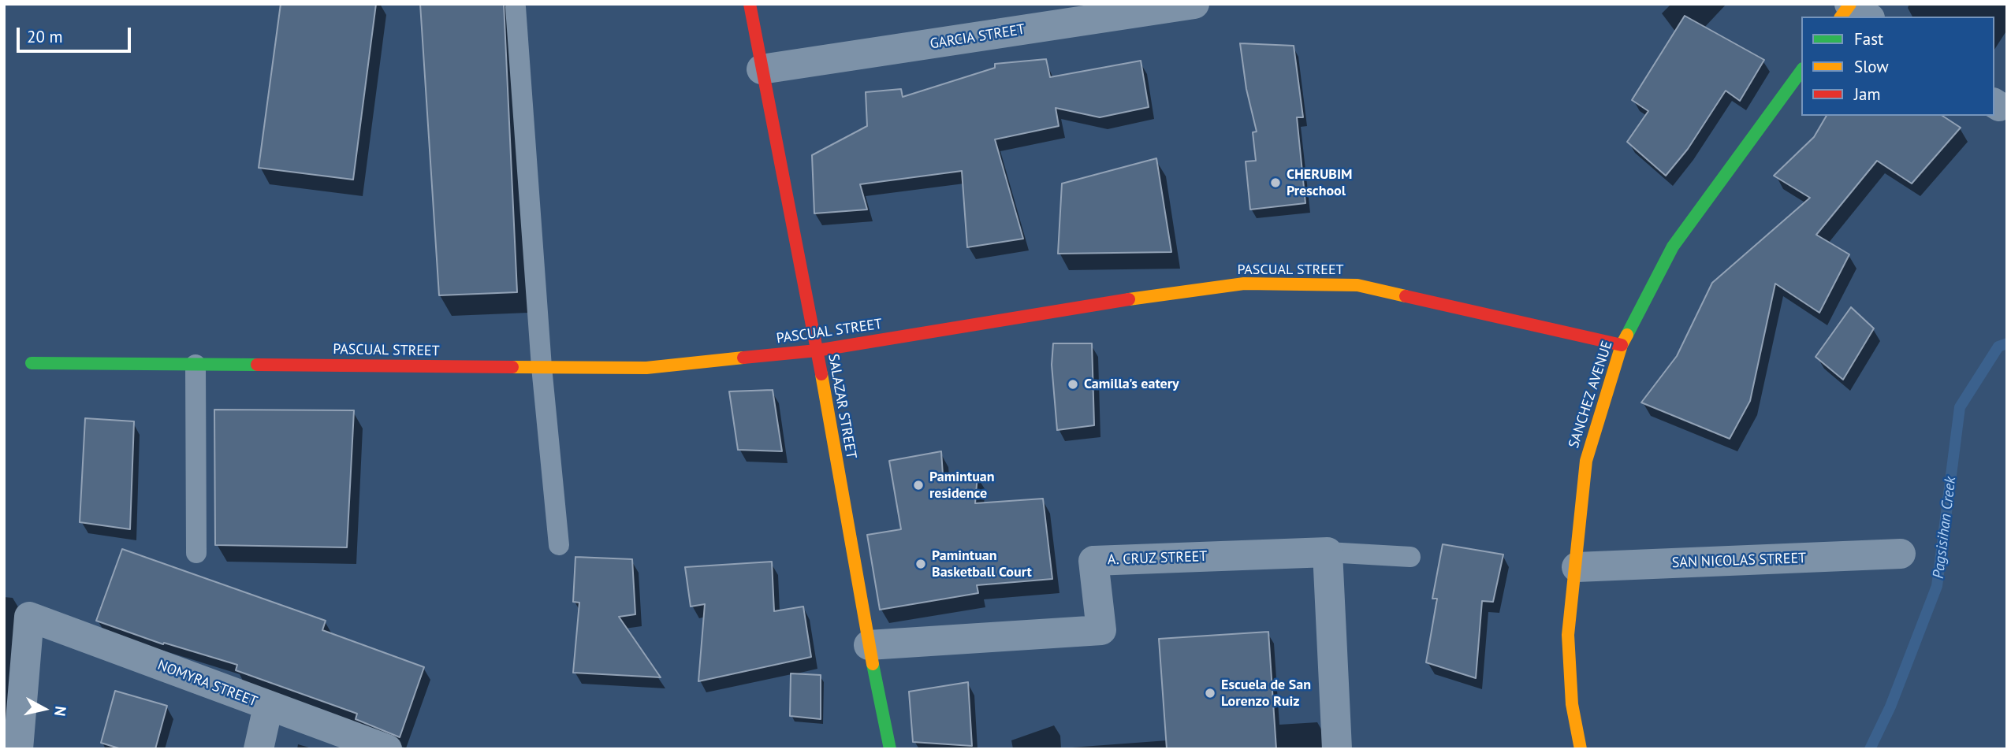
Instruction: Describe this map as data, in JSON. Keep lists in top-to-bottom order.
{
  "streets": {
    "street": [
      "GARCIA STREET",
      "PASCUAL STREET",
      "SANCHEZ AVENUE",
      "SALAZAR STREET",
      "A. CRUZ STREET",
      "SAN NICOLAS STREET",
      "NOMYRA STREET"
    ]
  },
  "crossings": [
    ["GARCIA STREET", "SALAZAR STREET"],
    ["PASCUAL STREET", "SANCHEZ AVENUE"],
    ["PASCUAL STREET", "SALAZAR STREET"],
    ["SANCHEZ AVENUE", "SAN NICOLAS STREET"],
    ["SALAZAR STREET", "A. CRUZ STREET"]
  ],
  "water": ["Pagsisihan Creek"],
  "places": [
    "CHERUBIM Preschool",
    "Camilla's eatery",
    "Pamintuan residence",
    "Pamintuan Basketball Court",
    "Escuela de San Lorenzo Ruiz"
  ],
  "legend": ["Fast", "Slow", "Jam"],
  "scale_bar": "20 m",
  "north": "right"
}
